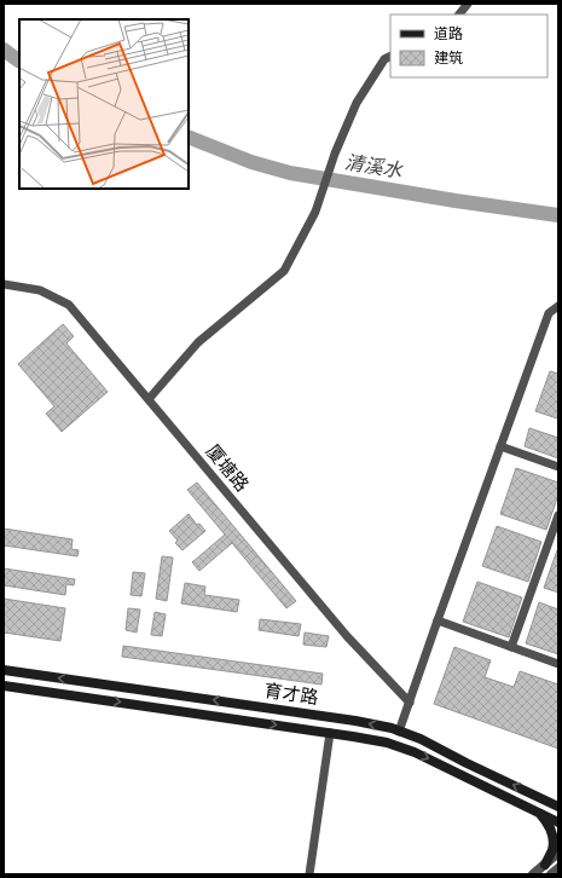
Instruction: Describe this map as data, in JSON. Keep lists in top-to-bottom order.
{
  "streets": {
    "main road": ["育才路"],
    "street": ["厦塘路"]
  },
  "water": ["清溪水"],
  "legend": ["道路", "建筑"]
}
